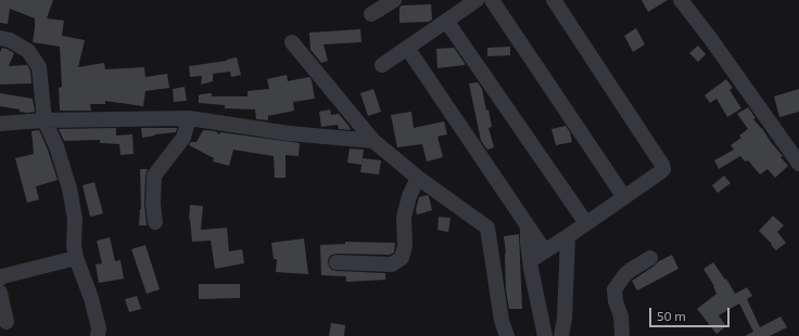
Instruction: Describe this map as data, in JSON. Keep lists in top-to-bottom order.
{
  "scale_bar": "50 m"
}
